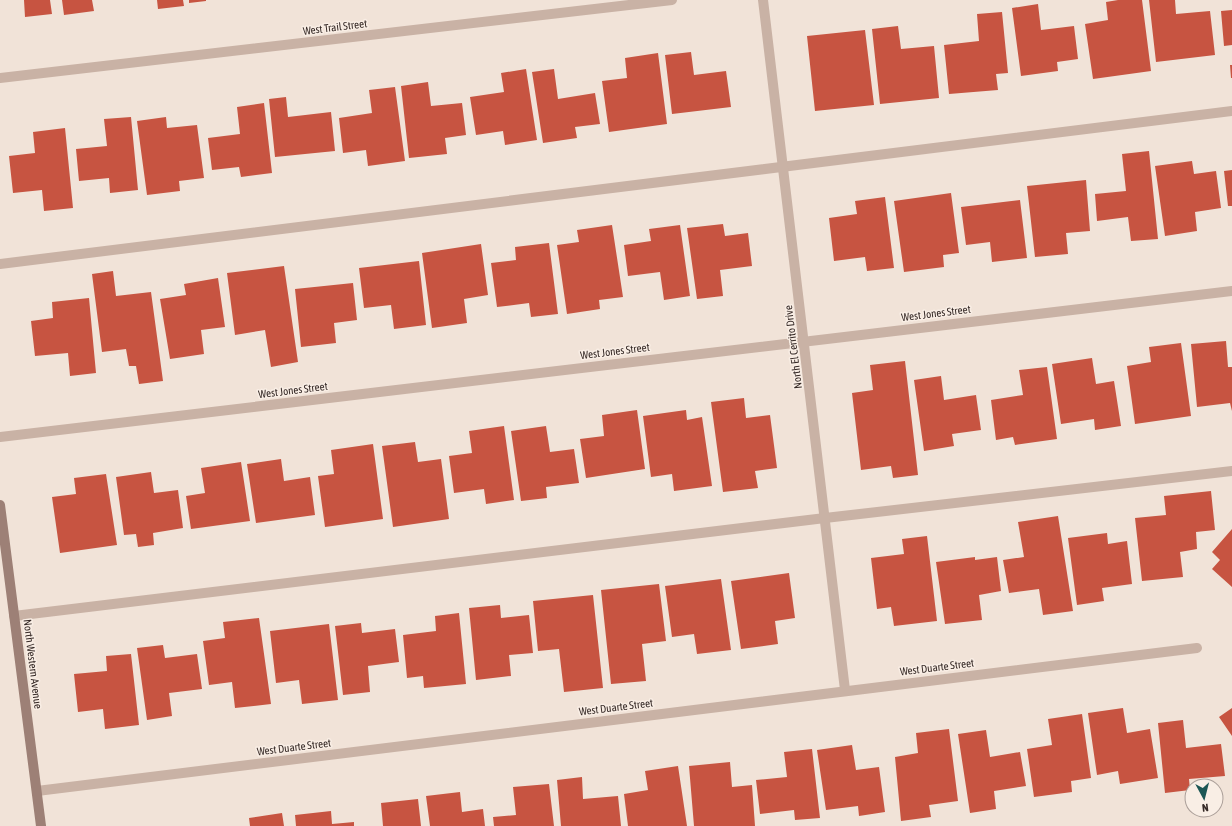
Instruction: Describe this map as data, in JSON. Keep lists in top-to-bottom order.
{
  "streets": {
    "main road": ["North Western Avenue"],
    "street": [
      "West Trail Street",
      "West Jones Street",
      "North El Cerrito Drive",
      "West Duarte Street"
    ]
  },
  "crossings": [
    ["West Jones Street", "North El Cerrito Drive"],
    ["North El Cerrito Drive", "West Duarte Street"],
    ["North Western Avenue", "West Duarte Street"]
  ],
  "north": "bottom"
}
